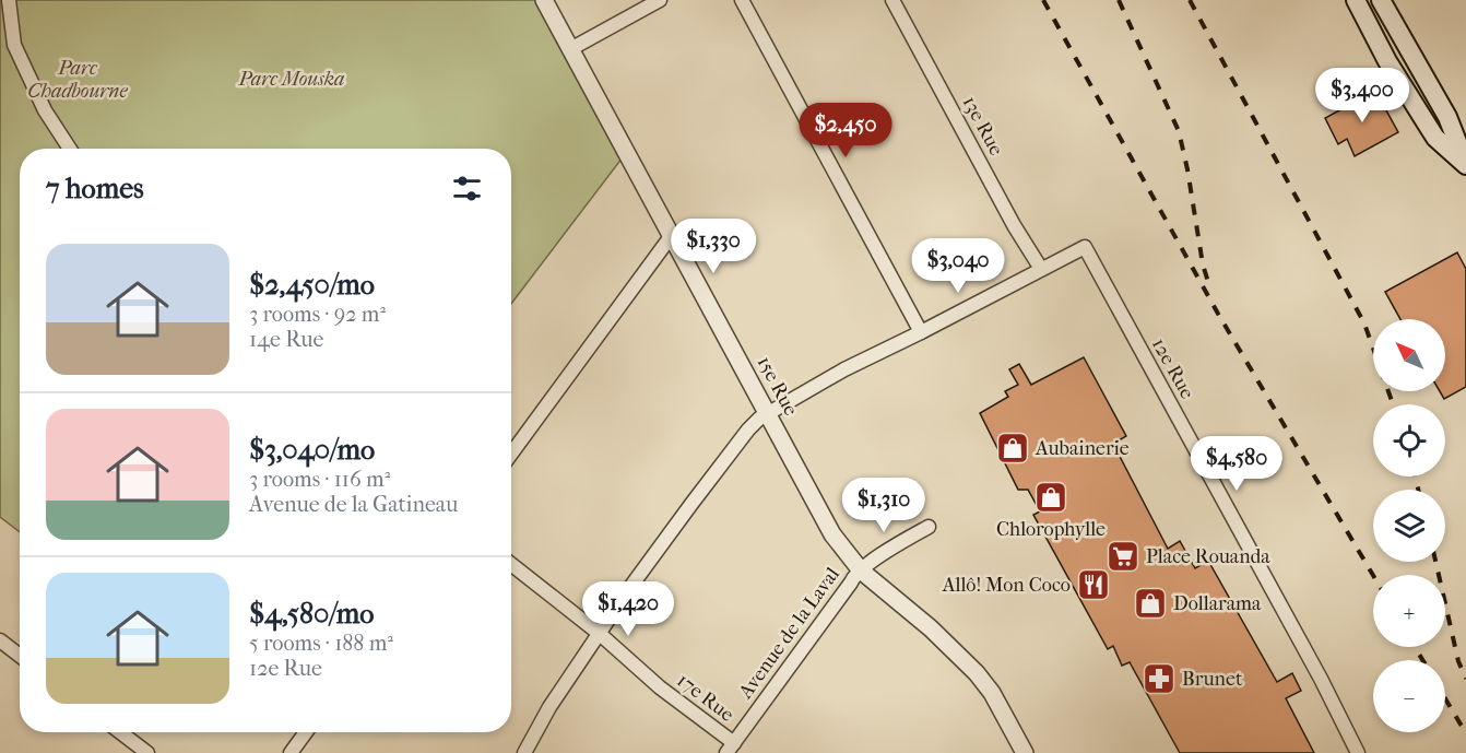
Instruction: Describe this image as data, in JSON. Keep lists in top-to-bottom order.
{
  "streets": {
    "street": [
      "13e Rue",
      "12e Rue",
      "15e Rue",
      "Avenue de la Laval",
      "17e Rue"
    ]
  },
  "crossings": [
    ["13e Rue", "12e Rue"],
    ["15e Rue", "Avenue de la Laval"],
    ["Avenue de la Laval", "17e Rue"]
  ],
  "parks": ["Parc Chadbourne", "Parc Mouska"],
  "places": {
    "shop": ["Aubainerie", "Chlorophylle", "Dollarama"],
    "supermarket": ["Place Rouanda"],
    "restaurant": ["Allô! Mon Coco"],
    "pharmacy": ["Brunet"]
  },
  "north": "top left",
  "page": {
    "price": [
      "$3,400",
      "$2,450",
      "$1,330",
      "$3,040",
      "$4,580",
      "$1,310",
      "$1,420"
    ],
    "heading": "7 homes",
    "list": [
      {
        "name": "$2,450/mo",
        "note": "3 rooms · 92 m² · 14e Rue"
      },
      {
        "name": "$3,040/mo",
        "note": "3 rooms · 116 m² · Avenue de la Gatineau"
      },
      {
        "name": "$4,580/mo",
        "note": "5 rooms · 188 m² · 12e Rue"
      }
    ],
    "map_buttons": ["+", "−"]
  }
}
